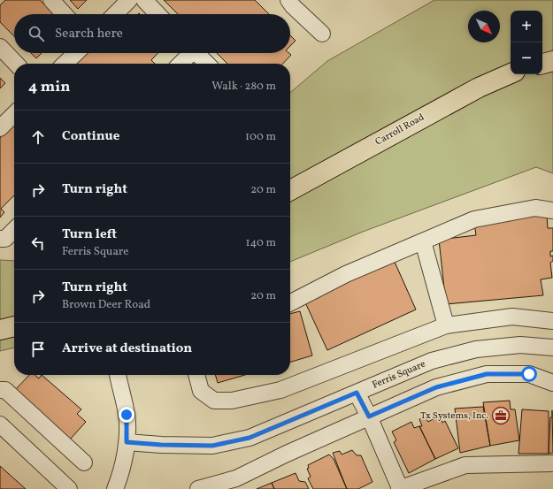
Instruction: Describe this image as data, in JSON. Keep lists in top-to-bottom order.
{
  "streets": {
    "main road": ["Carroll Road"],
    "street": ["Ferris Square"]
  },
  "places": {
    "office": ["Tx Systems, Inc."]
  },
  "north": "bottom right",
  "page": {
    "map_buttons": ["+", "−"],
    "search": "Search here",
    "heading": ["4 min", "Walk · 280 m"],
    "list": [
      ["Continue", "100 m"],
      ["Turn right", "20 m"],
      ["Turn left", "Ferris Square", "140 m"],
      ["Turn right", "Brown Deer Road", "20 m"],
      "Arrive at destination"
    ]
  }
}
